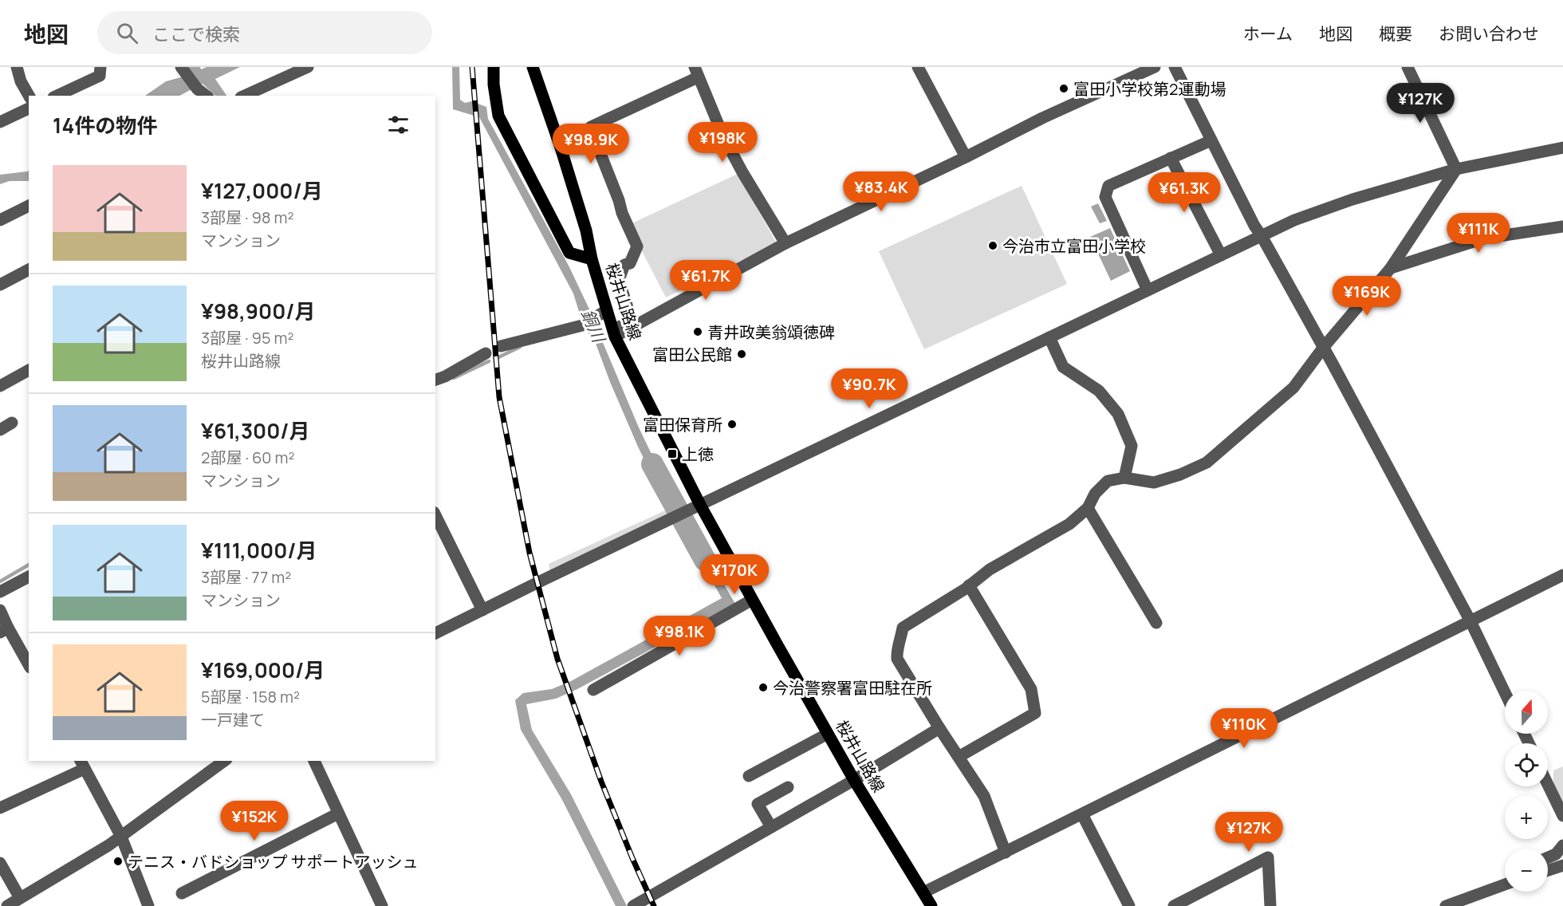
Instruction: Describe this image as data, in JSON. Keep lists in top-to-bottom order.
{
  "streets": {
    "main road": ["桜井山路線"]
  },
  "water": ["銅川"],
  "places": {
    "other": [
      "富田小学校第2運動場",
      "今治市立富田小学校",
      "青井政美翁頌徳碑",
      "富田公民館",
      "富田保育所",
      "今治警察署富田駐在所",
      "テニス・バドショップ サポートアッシュ"
    ],
    "transit": ["上徳"]
  },
  "north": "top",
  "page": {
    "header": "地図",
    "search": "ここで検索",
    "nav": [
      "ホーム",
      "地図",
      "概要",
      "お問い合わせ"
    ],
    "price": [
      "¥127K",
      "¥198K",
      "¥98.9K",
      "¥83.4K",
      "¥61.3K",
      "¥111K",
      "¥61.7K",
      "¥169K",
      "¥90.7K",
      "¥170K",
      "¥98.1K",
      "¥110K",
      "¥152K",
      "¥127K"
    ],
    "heading": "14件の物件",
    "list": [
      {
        "name": "¥127,000/月",
        "note": "3部屋 · 98 m² · マンション"
      },
      {
        "name": "¥98,900/月",
        "note": "3部屋 · 95 m² · 桜井山路線"
      },
      {
        "name": "¥61,300/月",
        "note": "2部屋 · 60 m² · マンション"
      },
      {
        "name": "¥111,000/月",
        "note": "3部屋 · 77 m² · マンション"
      },
      {
        "name": "¥169,000/月",
        "note": "5部屋 · 158 m² · 一戸建て"
      }
    ],
    "map_buttons": ["+", "−"]
  }
}
